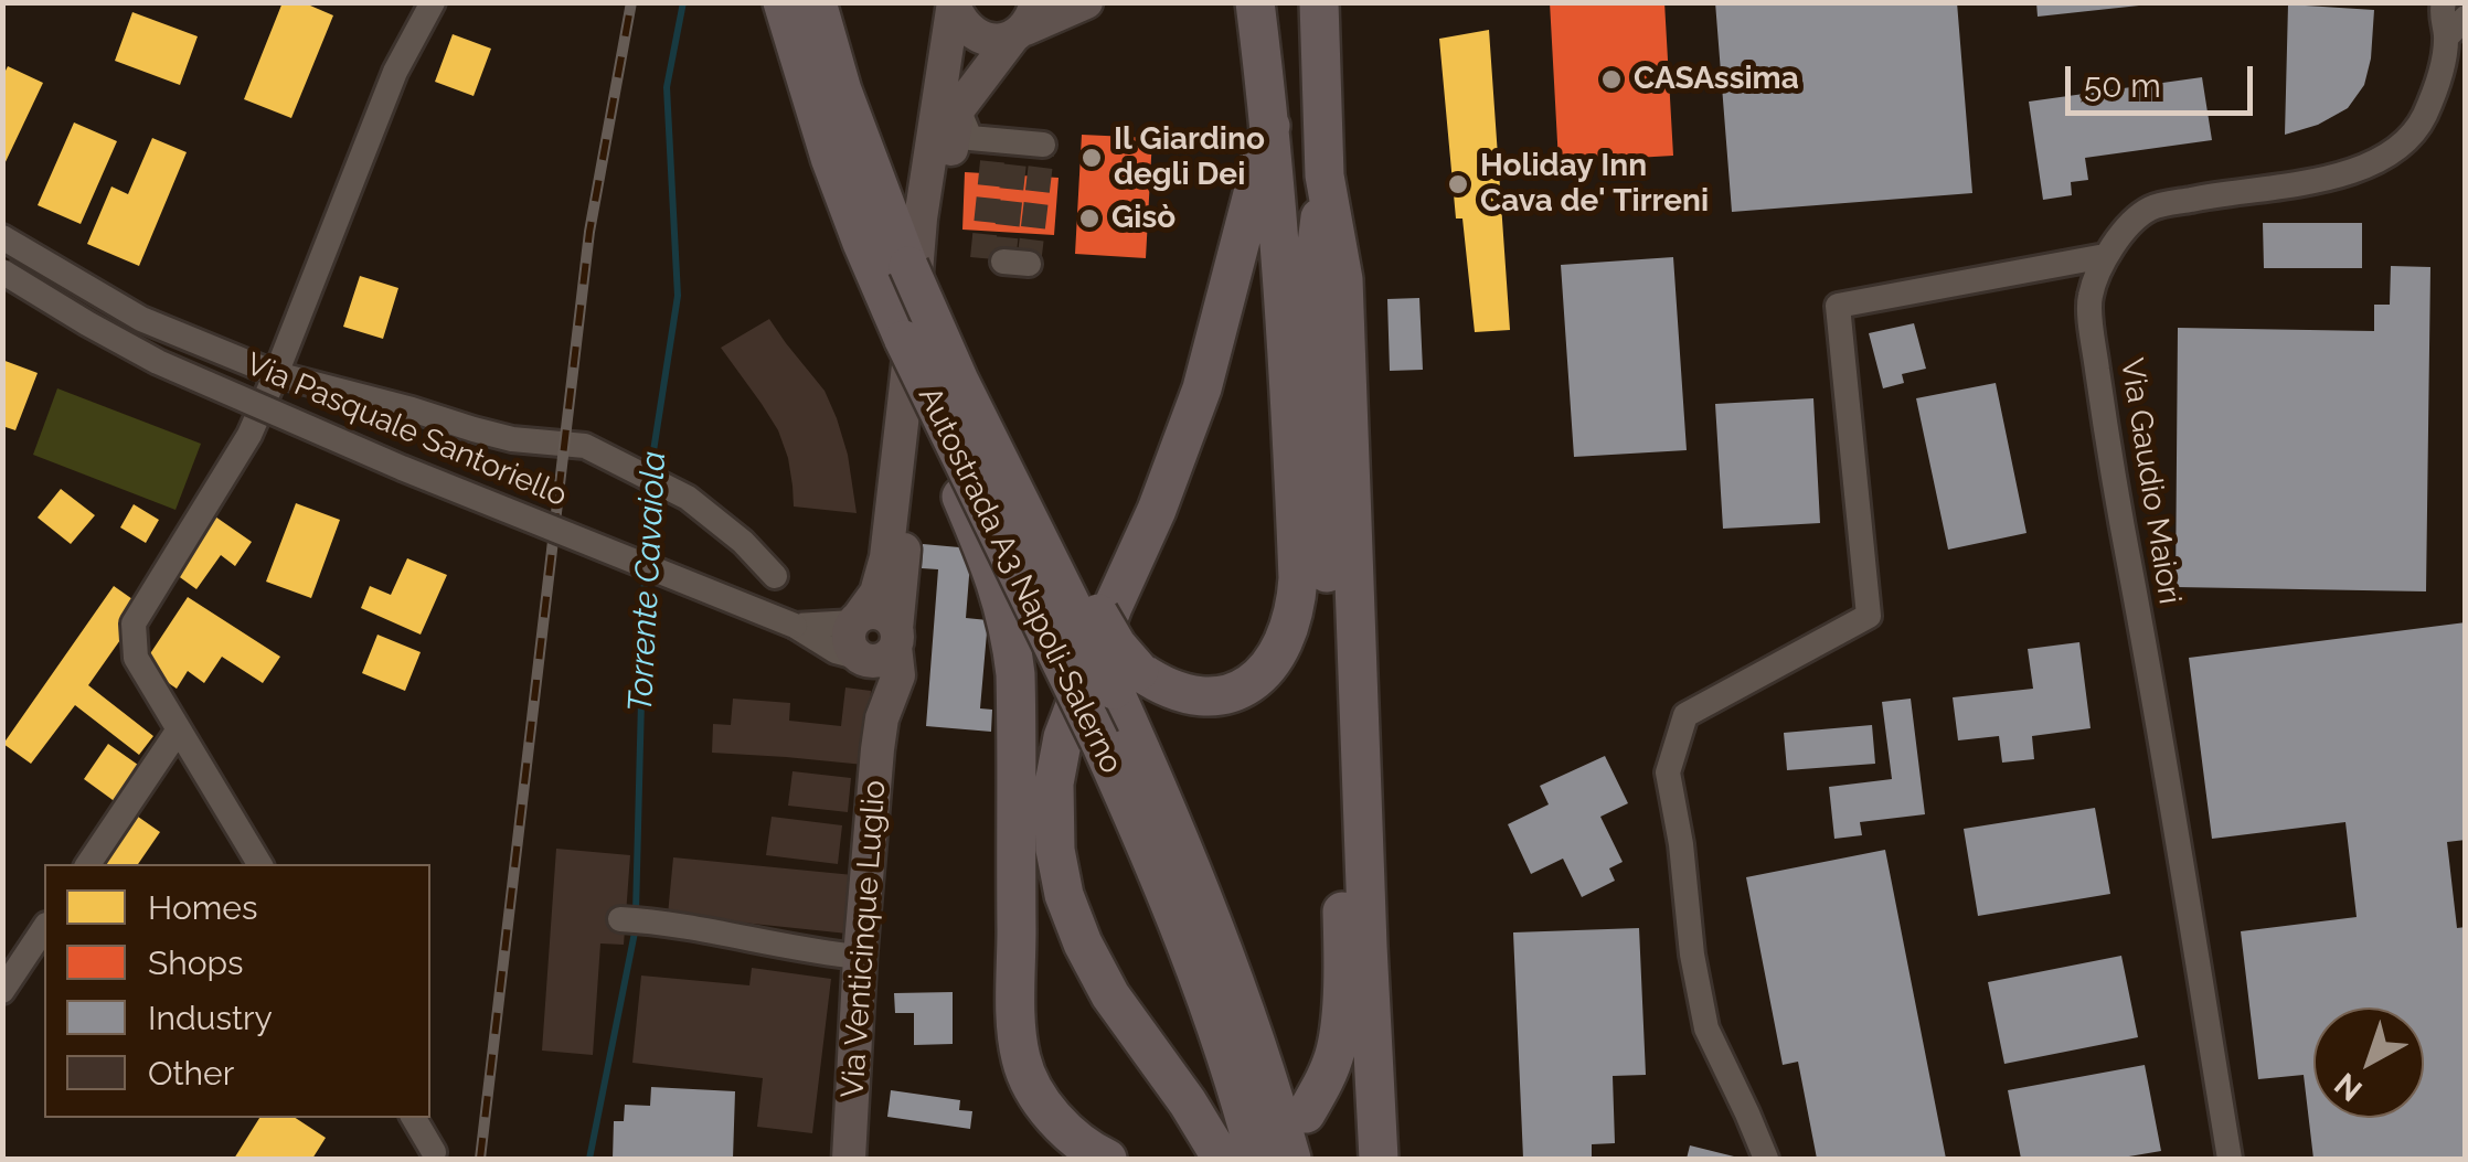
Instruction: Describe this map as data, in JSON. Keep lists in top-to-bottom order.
{
  "streets": {
    "highway": ["Autostrada A3 Napoli-Salerno"],
    "main road": ["Via Venticinque Luglio"],
    "street": ["Via Pasquale Santoriello", "Via Gaudio Maiori"]
  },
  "crossings": [
    ["Via Pasquale Santoriello", "Via Venticinque Luglio"]
  ],
  "water": ["Torrente Cavaiola"],
  "places": [
    "CASAssima",
    "Il Giardino degli Dei",
    "Holiday Inn Cava de' Tirreni",
    "Gisò"
  ],
  "legend": [
    "Homes",
    "Shops",
    "Industry",
    "Other"
  ],
  "scale_bar": "50 m",
  "north": "bottom left"
}
